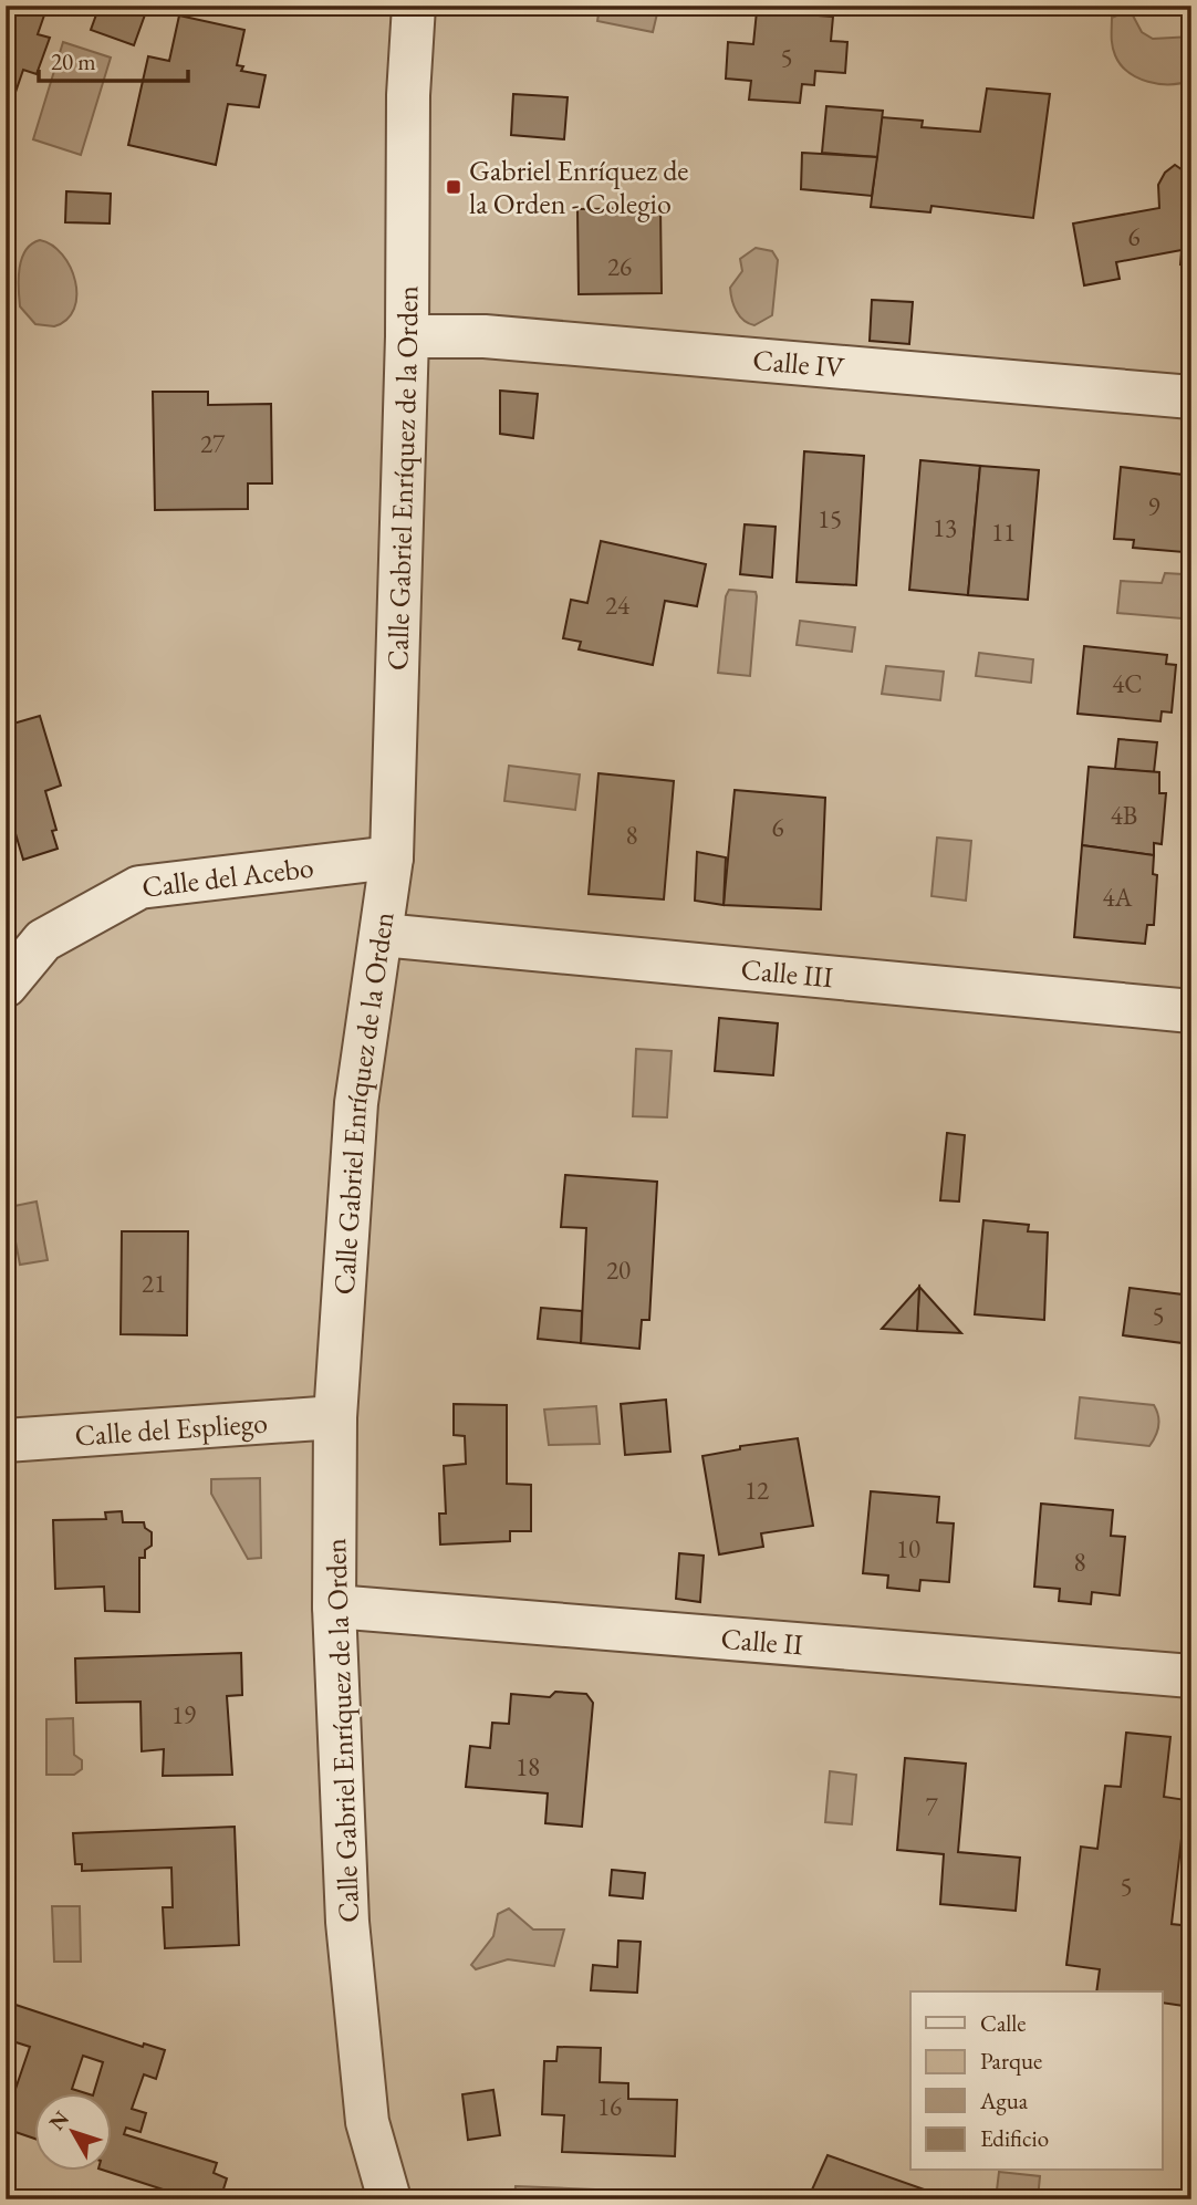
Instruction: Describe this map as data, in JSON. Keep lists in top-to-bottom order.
{
  "streets": {
    "street": [
      "Calle IV",
      "Calle Gabriel Enríquez de la Orden",
      "Calle del Acebo",
      "Calle III",
      "Calle del Espliego",
      "Calle II"
    ]
  },
  "crossings": [
    ["Calle IV", "Calle Gabriel Enríquez de la Orden"],
    ["Calle Gabriel Enríquez de la Orden", "Calle del Acebo"],
    ["Calle Gabriel Enríquez de la Orden", "Calle III"],
    ["Calle Gabriel Enríquez de la Orden", "Calle del Espliego"],
    ["Calle Gabriel Enríquez de la Orden", "Calle II"]
  ],
  "places": {
    "transit": ["Gabriel Enríquez de la Orden - Colegio"]
  },
  "house_numbers": [
    "5",
    "6",
    "26",
    "27",
    "9",
    "15",
    "13",
    "11",
    "24",
    "4C",
    "4B",
    "6",
    "8",
    "4A",
    "20",
    "21",
    "5",
    "12",
    "10",
    "8",
    "19",
    "18",
    "7",
    "5",
    "16"
  ],
  "legend": [
    "Calle",
    "Parque",
    "Agua",
    "Edificio"
  ],
  "scale_bar": "20 m",
  "north": "top left"
}
